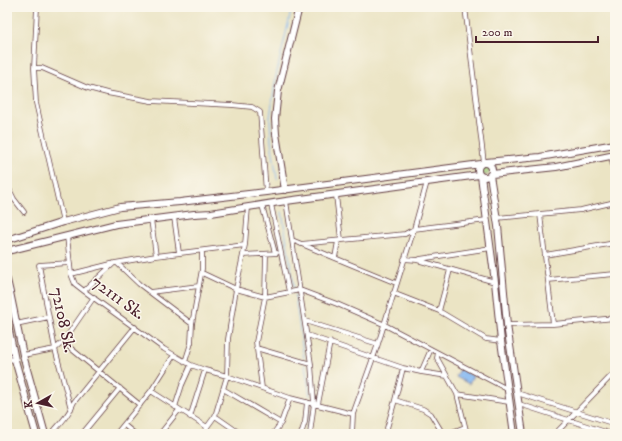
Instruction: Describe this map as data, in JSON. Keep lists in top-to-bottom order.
{
  "streets": {
    "street": ["72111 Sk.", "72108 Sk."]
  },
  "crossings": [
    ["72111 Sk.", "72108 Sk."]
  ],
  "scale_bar": "200 m",
  "north": "left"
}
